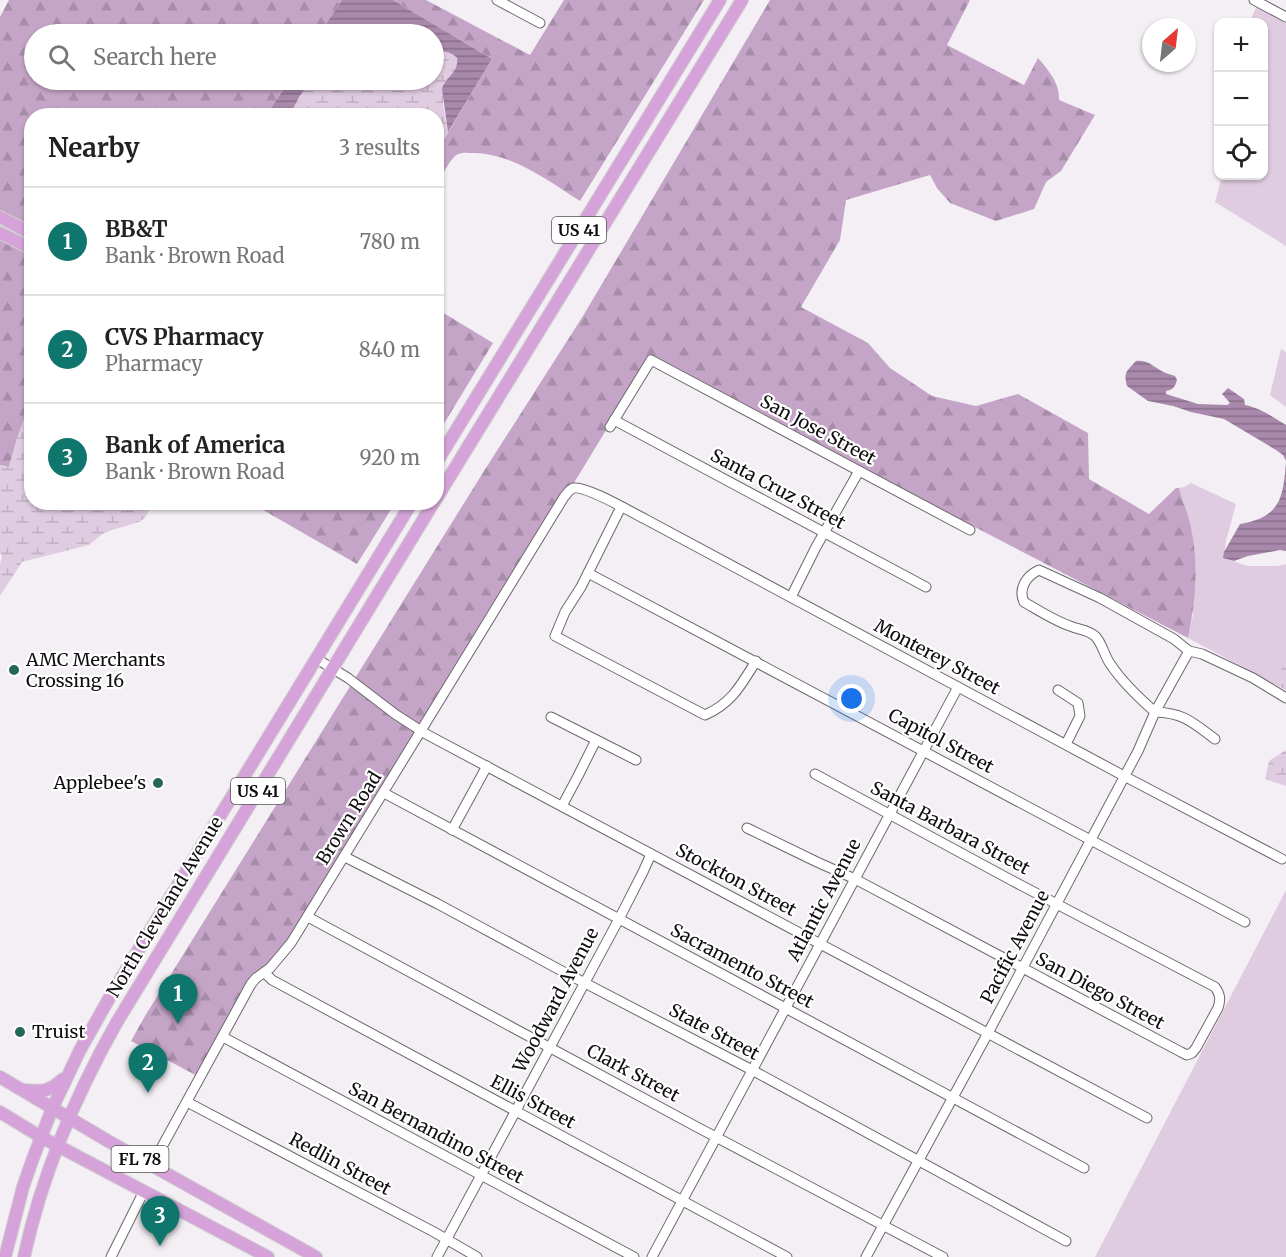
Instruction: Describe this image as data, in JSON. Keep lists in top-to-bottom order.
{
  "streets": {
    "main road": ["US 41", "North Cleveland Avenue", "FL 78"],
    "street": [
      "San Jose Street",
      "Santa Cruz Street",
      "Monterey Street",
      "Capitol Street",
      "Brown Road",
      "Santa Barbara Street",
      "Stockton Street",
      "Atlantic Avenue",
      "Pacific Avenue",
      "Sacramento Street",
      "San Diego Street",
      "Woodward Avenue",
      "State Street",
      "Clark Street",
      "Ellis Street",
      "San Bernandino Street",
      "Redlin Street"
    ]
  },
  "crossings": [
    ["San Jose Street", "Santa Cruz Street"],
    ["Monterey Street", "Brown Road"],
    ["Monterey Street", "Atlantic Avenue"],
    ["Monterey Street", "Pacific Avenue"],
    ["Capitol Street", "Atlantic Avenue"],
    ["Capitol Street", "Pacific Avenue"],
    ["Brown Road", "Stockton Street"],
    ["Brown Road", "Sacramento Street"],
    ["Brown Road", "State Street"],
    ["Brown Road", "Clark Street"],
    ["Brown Road", "Ellis Street"],
    ["Brown Road", "San Bernandino Street"],
    ["Brown Road", "FL 78"],
    ["Brown Road", "Redlin Street"],
    ["Santa Barbara Street", "Atlantic Avenue"],
    ["Santa Barbara Street", "Pacific Avenue"],
    ["Santa Barbara Street", "San Diego Street"],
    ["Stockton Street", "Atlantic Avenue"],
    ["Stockton Street", "North Cleveland Avenue"],
    ["Stockton Street", "Pacific Avenue"],
    ["Stockton Street", "Woodward Avenue"],
    ["Atlantic Avenue", "Sacramento Street"],
    ["Atlantic Avenue", "San Diego Street"],
    ["Atlantic Avenue", "State Street"],
    ["Atlantic Avenue", "Clark Street"],
    ["Atlantic Avenue", "Ellis Street"],
    ["North Cleveland Avenue", "FL 78"],
    ["Pacific Avenue", "Sacramento Street"],
    ["Pacific Avenue", "San Diego Street"],
    ["Pacific Avenue", "State Street"],
    ["Pacific Avenue", "Clark Street"],
    ["Sacramento Street", "Woodward Avenue"],
    ["Woodward Avenue", "State Street"],
    ["Woodward Avenue", "Clark Street"],
    ["Woodward Avenue", "Ellis Street"],
    ["Woodward Avenue", "San Bernandino Street"],
    ["Woodward Avenue", "Redlin Street"]
  ],
  "places": ["AMC Merchants Crossing 16", "Applebee's", "Truist"],
  "north": "top right",
  "page": {
    "map_buttons": ["+", "−"],
    "search": "Search here",
    "heading": ["Nearby", "3 results"],
    "list": [
      {
        "mark": "1",
        "name": "BB&T",
        "note": "Bank · Brown Road",
        "value": "780 m"
      },
      {
        "mark": "2",
        "name": "CVS Pharmacy",
        "note": "Pharmacy",
        "value": "840 m"
      },
      {
        "mark": "3",
        "name": "Bank of America",
        "note": "Bank · Brown Road",
        "value": "920 m"
      }
    ],
    "pins": ["1", "2", "3"]
  }
}
